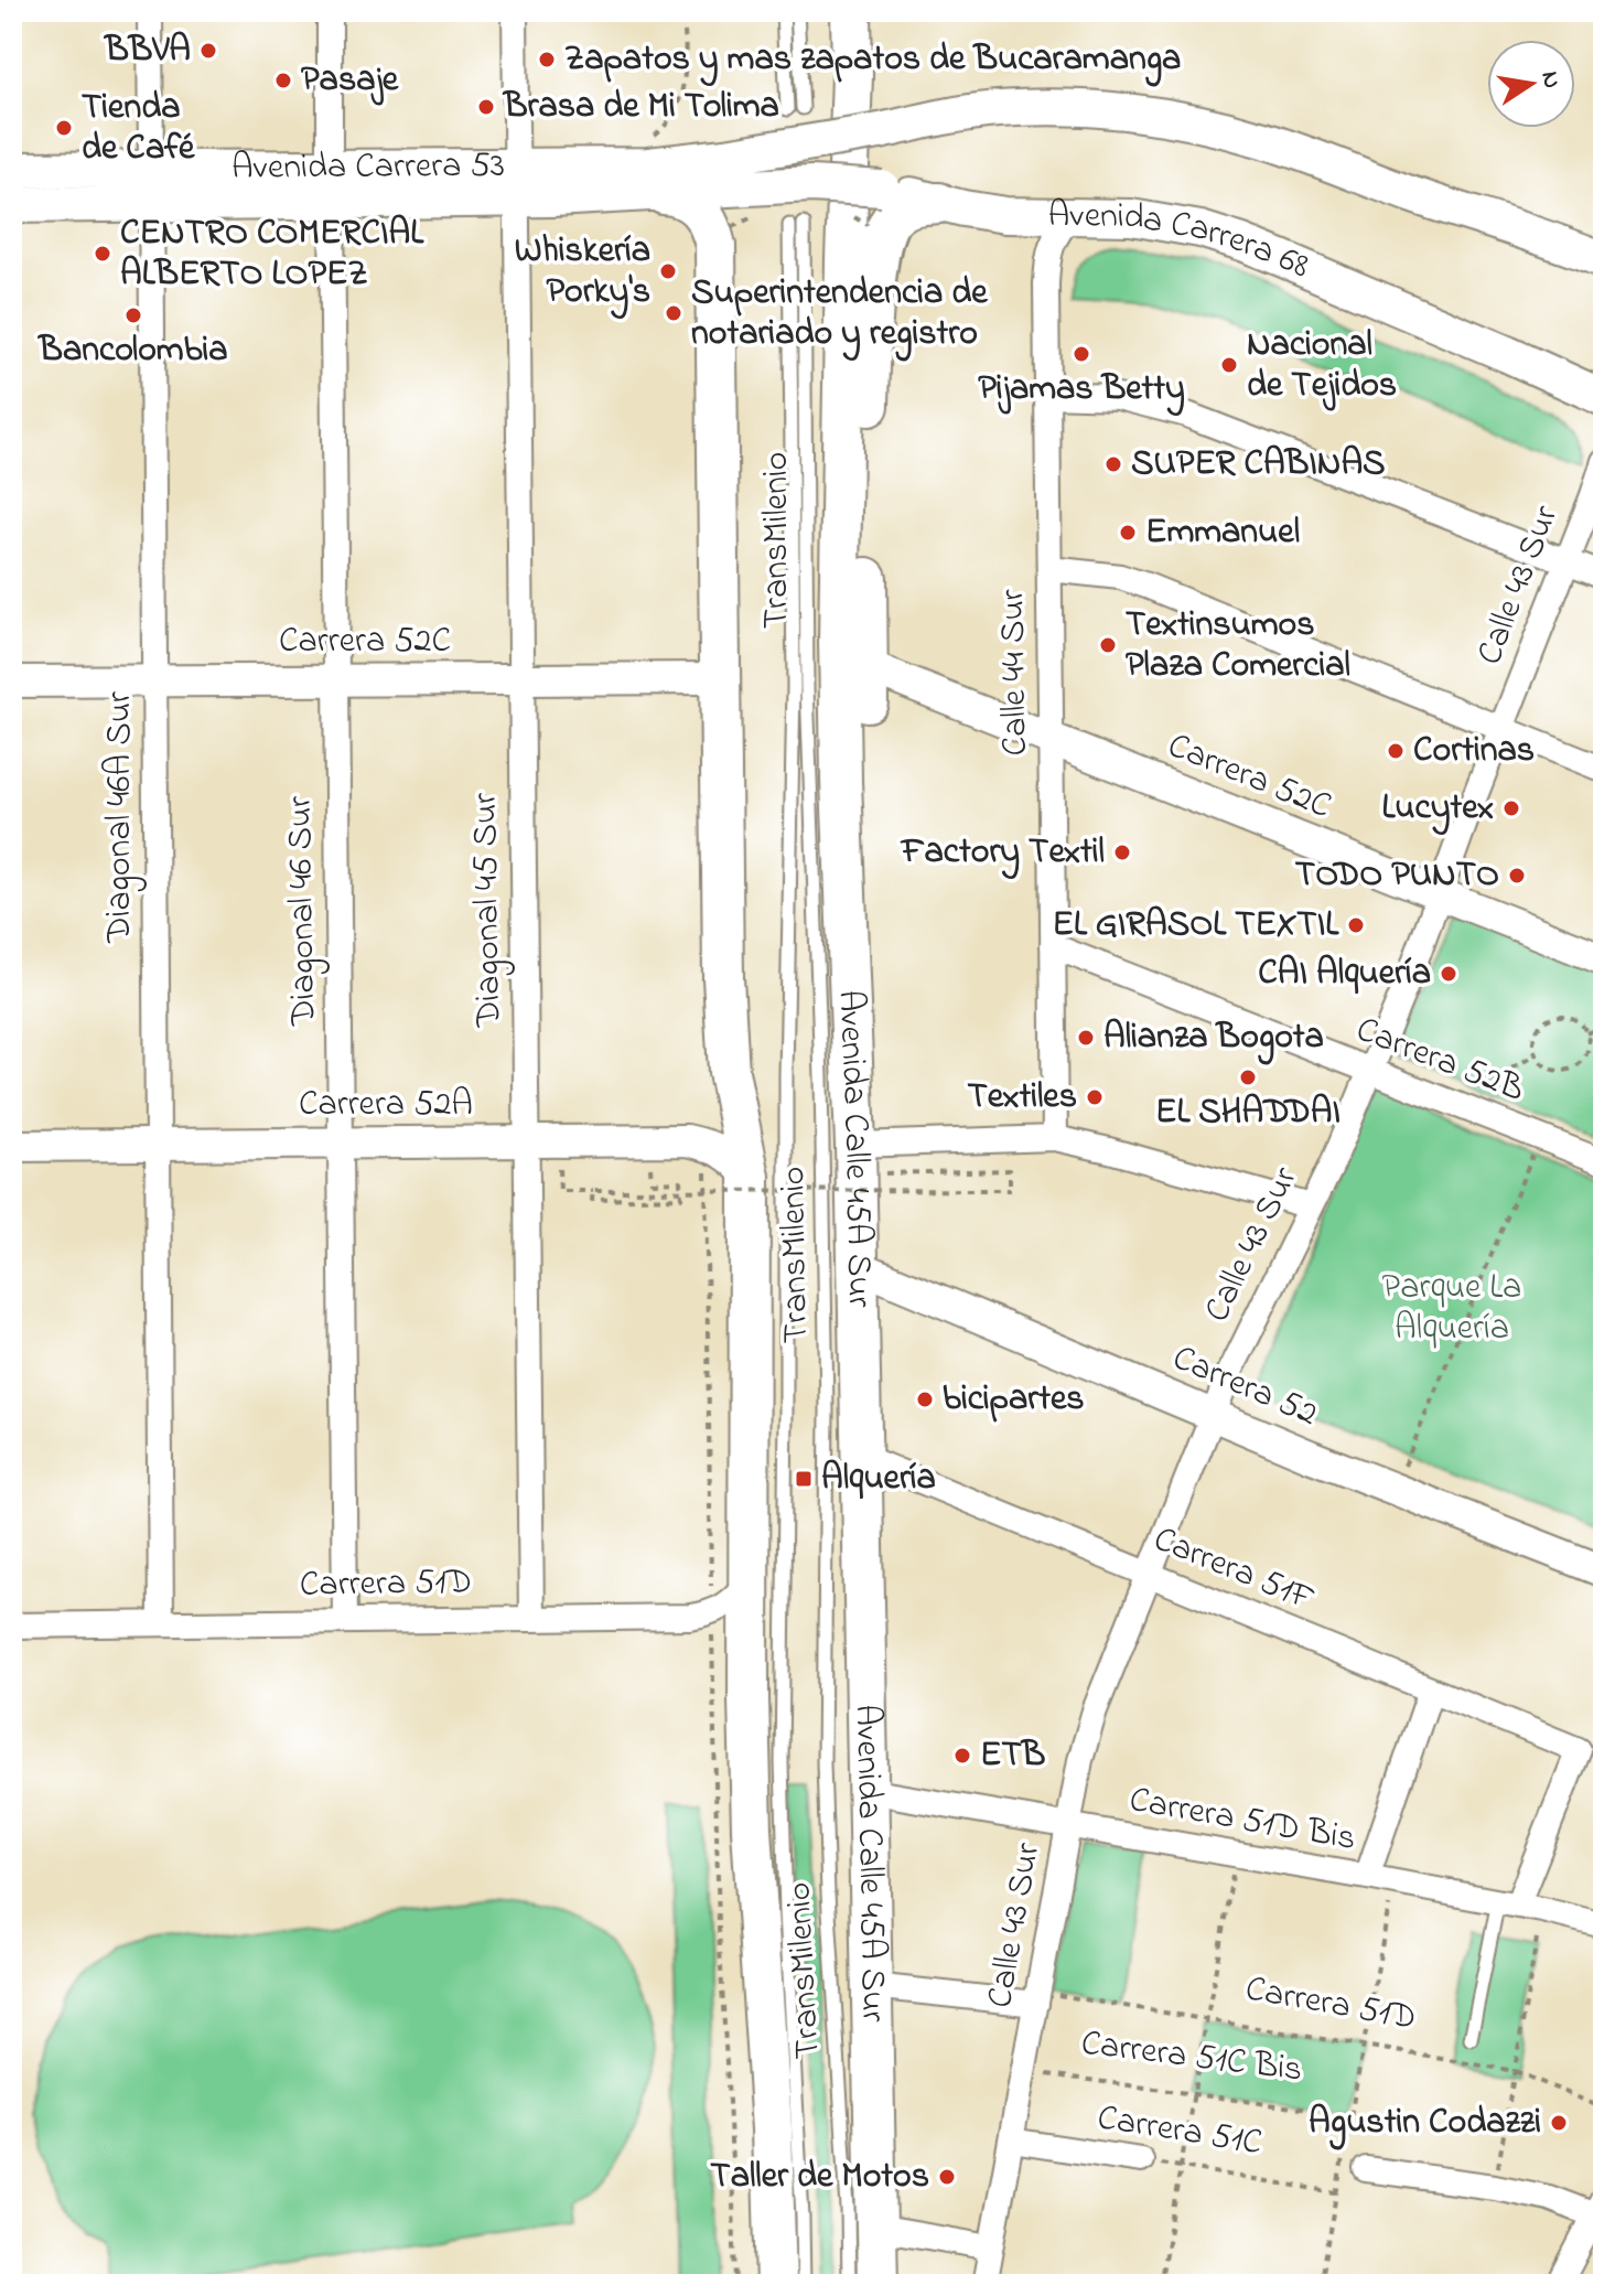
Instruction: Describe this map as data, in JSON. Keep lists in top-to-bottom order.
{
  "streets": {
    "highway": ["Avenida Calle 45A Sur"],
    "main road": ["Avenida Carrera 53", "Avenida Carrera 68"],
    "street": [
      "Calle 43 Sur",
      "Carrera 52C",
      "Calle 44 Sur",
      "Diagonal 46A Sur",
      "Diagonal 45 Sur",
      "Diagonal 46 Sur",
      "Carrera 52B",
      "Carrera 52A",
      "Carrera 52",
      "Carrera 51F",
      "Carrera 51D",
      "Carrera 51D Bis",
      "Carrera 51C"
    ],
    "lane": ["TransMilenio"],
    "path": ["Carrera 51C Bis"]
  },
  "crossings": [
    ["Avenida Carrera 53", "Avenida Carrera 68"],
    ["Avenida Carrera 53", "Diagonal 46A Sur"],
    ["Avenida Carrera 53", "Diagonal 45 Sur"],
    ["Avenida Carrera 53", "Diagonal 46 Sur"],
    ["Avenida Carrera 68", "Calle 44 Sur"],
    ["Calle 43 Sur", "Carrera 52C"],
    ["Calle 43 Sur", "Carrera 52B"],
    ["Calle 43 Sur", "Carrera 52"],
    ["Calle 43 Sur", "Carrera 51F"],
    ["Calle 43 Sur", "Carrera 51D"],
    ["Calle 43 Sur", "Carrera 51D Bis"],
    ["Calle 43 Sur", "Carrera 51C Bis"],
    ["Calle 43 Sur", "Carrera 51C"],
    ["Carrera 52C", "Calle 44 Sur"],
    ["Carrera 52C", "Diagonal 46A Sur"],
    ["Carrera 52C", "Diagonal 45 Sur"],
    ["Carrera 52C", "Diagonal 46 Sur"],
    ["Calle 44 Sur", "Carrera 52B"],
    ["Diagonal 46A Sur", "Carrera 52A"],
    ["Diagonal 46A Sur", "Carrera 51D"],
    ["Diagonal 45 Sur", "Carrera 52A"],
    ["Diagonal 45 Sur", "Carrera 51D"],
    ["Diagonal 46 Sur", "Carrera 52A"],
    ["Diagonal 46 Sur", "Carrera 51D"],
    ["Avenida Calle 45A Sur", "Carrera 52"],
    ["Avenida Calle 45A Sur", "Carrera 51F"],
    ["Avenida Calle 45A Sur", "Carrera 51D Bis"],
    ["Carrera 51F", "Carrera 51D Bis"]
  ],
  "parks": ["Parque La Alquería"],
  "places": {
    "other": [
      "BBVA",
      "Zapatos y mas zapatos de Bucaramanga",
      "Pasaje",
      "Brasa de Mi Tolima",
      "Tienda de Café",
      "CENTRO COMERCIAL ALBERTO LOPEZ",
      "Whiskería Porky's",
      "Superintendencia de notariado y registro",
      "Bancolombia",
      "Pijamas Betty",
      "Nacional de Tejidos",
      "SUPER CABINAS",
      "Emmanuel",
      "Textinsumos Plaza Comercial",
      "Cortinas",
      "Lucytex",
      "Factory Textil",
      "TODO PUNTO",
      "EL GIRASOL TEXTIL",
      "CAI Alquería",
      "Alianza Bogota",
      "EL SHADDAI",
      "Textiles",
      "bicipartes",
      "ETB",
      "Agustin Codazzi",
      "Taller de Motos"
    ],
    "transit": ["Alquería"]
  },
  "north": "right"
}
